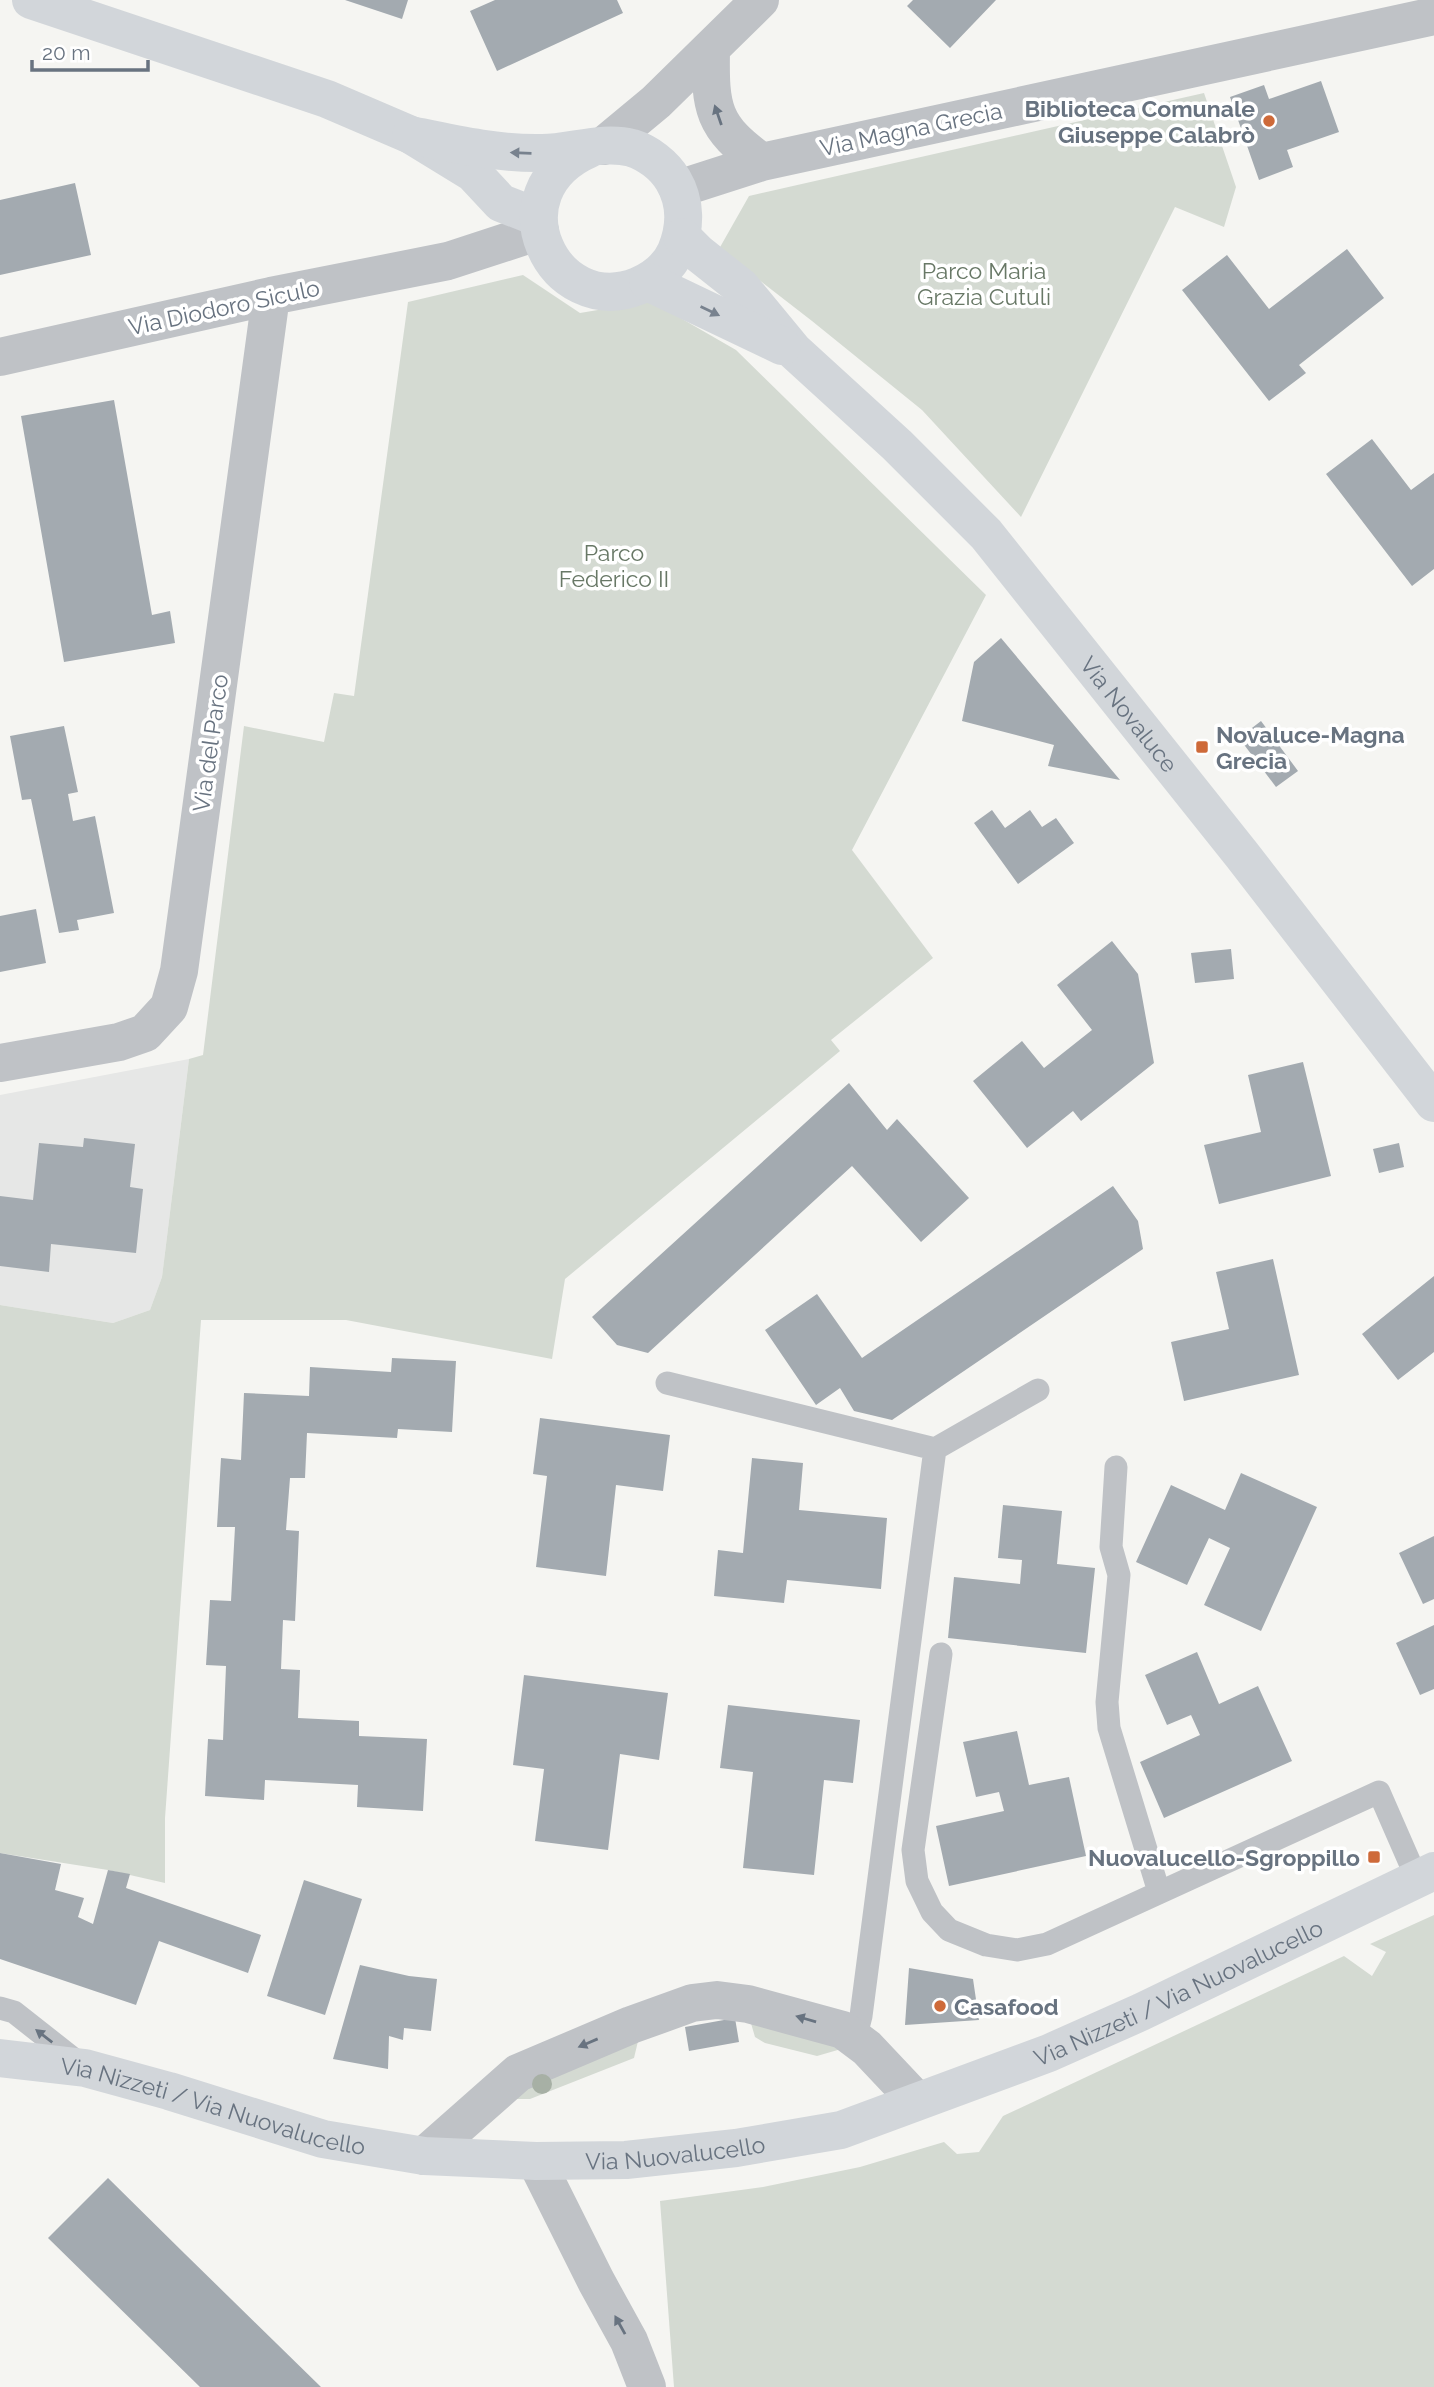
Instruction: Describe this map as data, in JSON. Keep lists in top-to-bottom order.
{
  "streets": {
    "main road": ["Via Novaluce", "Via Nizzeti / Via Nuovalucello", "Via Nuovalucello"],
    "street": ["Via Magna Grecia", "Via Diodoro Siculo", "Via del Parco"]
  },
  "crossings": [
    ["Via Diodoro Siculo", "Via del Parco"],
    ["Via Nizzeti / Via Nuovalucello", "Via Nuovalucello"]
  ],
  "parks": ["Parco Maria Grazia Cutuli", "Parco Federico II"],
  "places": {
    "other": ["Biblioteca Comunale Giuseppe Calabrò", "Casafood"],
    "transit": ["Novaluce-Magna Grecia", "Nuovalucello-Sgroppillo"]
  },
  "scale_bar": "20 m"
}
